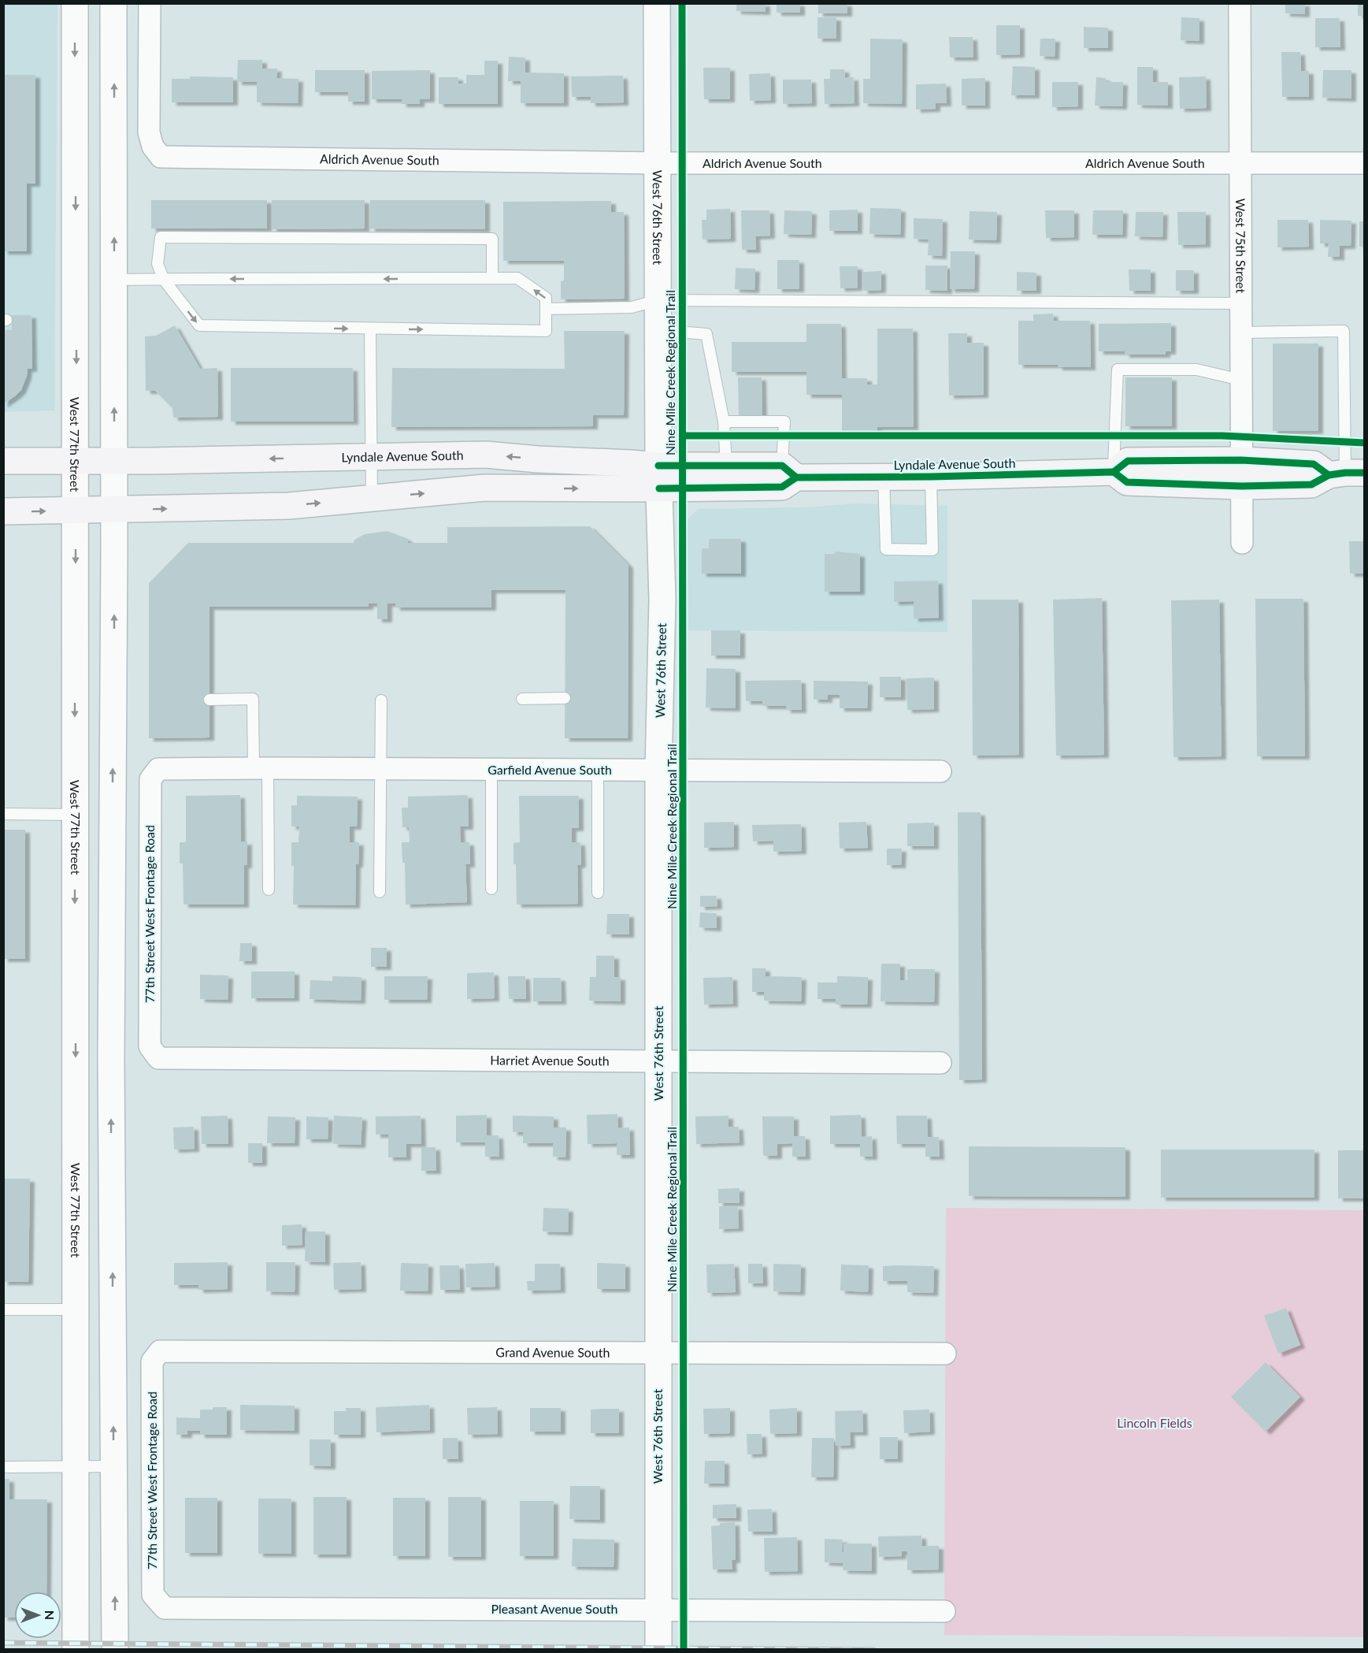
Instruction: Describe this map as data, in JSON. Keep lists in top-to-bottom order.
{
  "streets": {
    "main road": ["Lyndale Avenue South"],
    "street": [
      "Aldrich Avenue South",
      "West 76th Street",
      "West 75th Street",
      "West 77th Street",
      "Garfield Avenue South",
      "77th Street West Frontage Road",
      "Harriet Avenue South",
      "Grand Avenue South",
      "Pleasant Avenue South"
    ],
    "cycle path": ["Nine Mile Creek Regional Trail"]
  },
  "crossings": [
    ["Aldrich Avenue South", "West 76th Street"],
    ["Aldrich Avenue South", "West 75th Street"],
    ["West 76th Street", "Lyndale Avenue South"],
    ["West 76th Street", "Garfield Avenue South"],
    ["West 76th Street", "Harriet Avenue South"],
    ["West 76th Street", "Grand Avenue South"],
    ["West 76th Street", "Pleasant Avenue South"],
    ["West 75th Street", "Lyndale Avenue South"],
    ["West 77th Street", "Lyndale Avenue South"],
    ["Garfield Avenue South", "77th Street West Frontage Road"],
    ["77th Street West Frontage Road", "Harriet Avenue South"],
    ["77th Street West Frontage Road", "Grand Avenue South"],
    ["77th Street West Frontage Road", "Pleasant Avenue South"]
  ],
  "parks": ["Lincoln Fields"],
  "north": "right"
}
